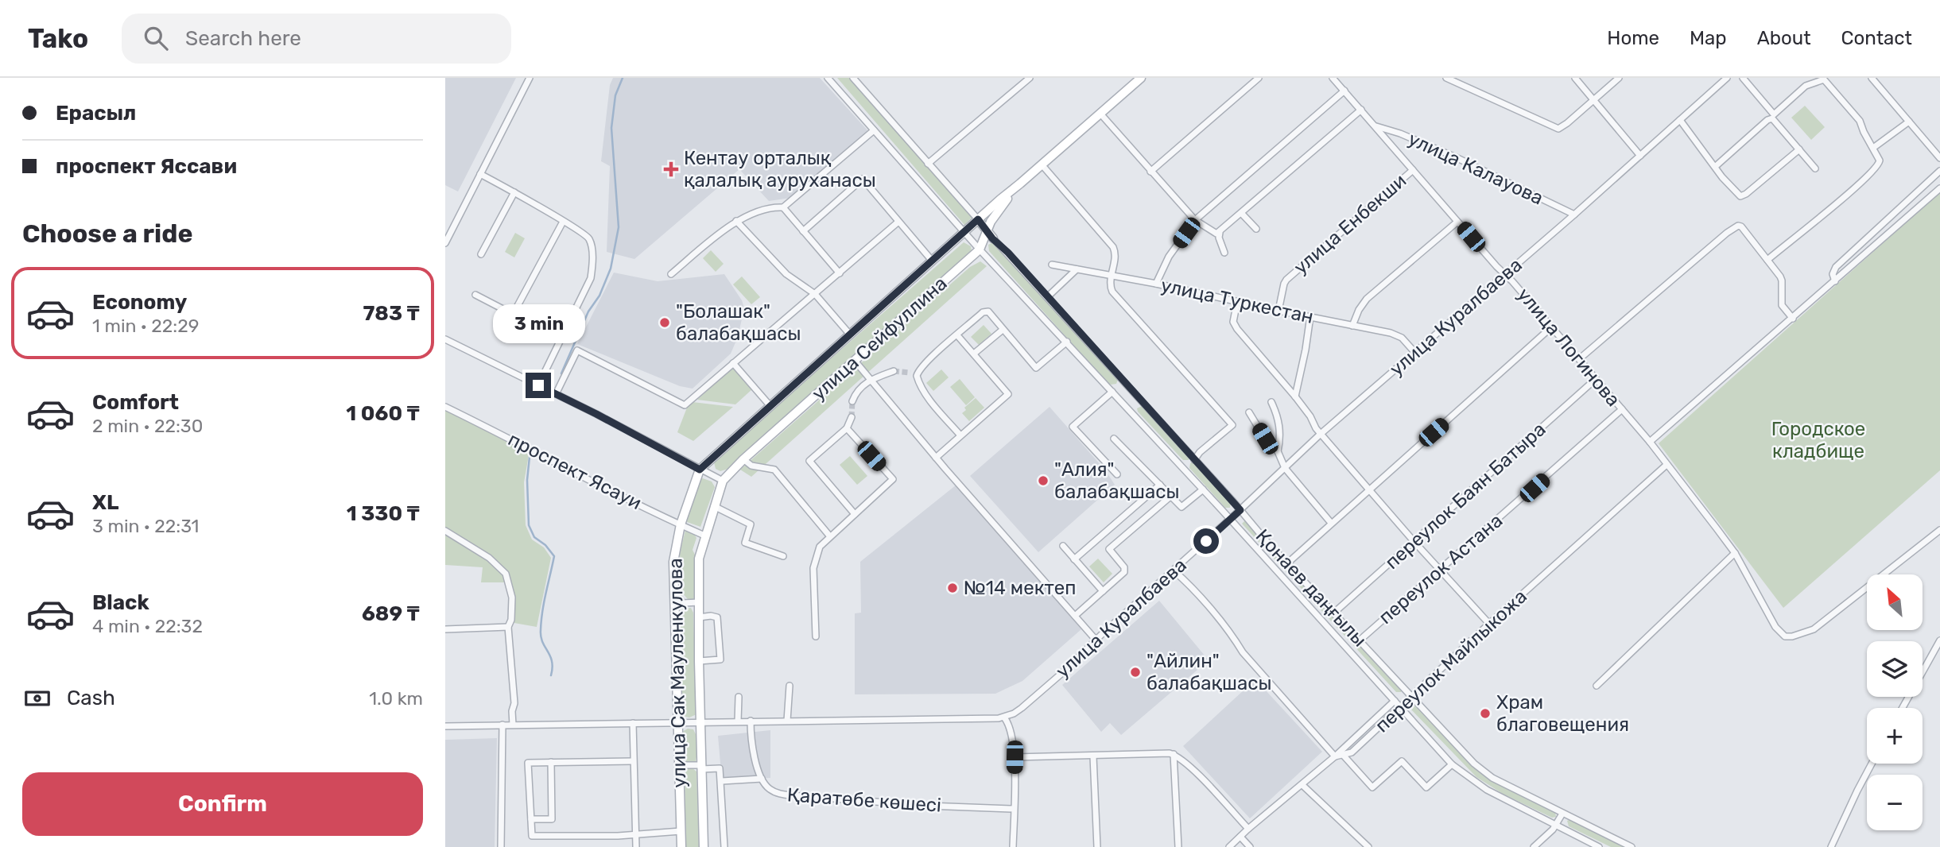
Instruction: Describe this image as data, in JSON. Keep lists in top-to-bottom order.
{
  "streets": {
    "main road": ["улица Сейфуллина", "Қонаев даңғылы", "улица Сак Мауленкулова"],
    "street": [
      "улица Калауова",
      "улица Енбекши",
      "улица Туркестан",
      "улица Куралбаева",
      "улица Логинова",
      "проспект Ясауи",
      "переулок Баян Батыра",
      "переулок Астана",
      "переулок Майлыкожа",
      "Қаратөбе көшесі"
    ]
  },
  "crossings": [
    ["улица Калауова", "улица Куралбаева"],
    ["улица Калауова", "улица Логинова"],
    ["улица Енбекши", "улица Туркестан"],
    ["улица Енбекши", "улица Логинова"],
    ["улица Туркестан", "улица Куралбаева"],
    ["улица Куралбаева", "улица Логинова"],
    ["улица Куралбаева", "Қонаев даңғылы"],
    ["улица Куралбаева", "улица Сак Мауленкулова"],
    ["улица Сейфуллина", "Қонаев даңғылы"],
    ["улица Сейфуллина", "улица Сак Мауленкулова"],
    ["улица Логинова", "переулок Баян Батыра"],
    ["улица Логинова", "переулок Астана"],
    ["улица Логинова", "переулок Майлыкожа"],
    ["проспект Ясауи", "улица Сак Мауленкулова"],
    ["переулок Баян Батыра", "Қонаев даңғылы"],
    ["переулок Астана", "Қонаев даңғылы"],
    ["Қонаев даңғылы", "переулок Майлыкожа"]
  ],
  "parks": ["Городское кладбище"],
  "places": {
    "health": ["Кентау орталық қалалық ауруханасы"],
    "other": [
      "\"Болашак\" балабақшасы",
      "\"Алия\" балабақшасы",
      "№14 мектеп",
      "\"Айлин\" балабақшасы",
      "Храм благовещения"
    ]
  },
  "north": "top left",
  "page": {
    "header": "Tako",
    "search": "Search here",
    "nav": [
      "Home",
      "Map",
      "About",
      "Contact"
    ],
    "banner": ["Ерасыл", "проспект Яссави"],
    "heading": "Choose a ride",
    "list": [
      {
        "name": "Economy",
        "note": "1 min · 22:29",
        "value": "783 ₸"
      },
      {
        "name": "Comfort",
        "note": "2 min · 22:30",
        "value": "1 060 ₸"
      },
      {
        "name": "XL",
        "note": "3 min · 22:31",
        "value": "1 330 ₸"
      },
      {
        "name": "Black",
        "note": "4 min · 22:32",
        "value": "689 ₸"
      }
    ],
    "bubble": "3 min",
    "map_buttons": ["+", "−"],
    "pay": ["Cash", "1.0 km"],
    "buttons": "Confirm"
  }
}
